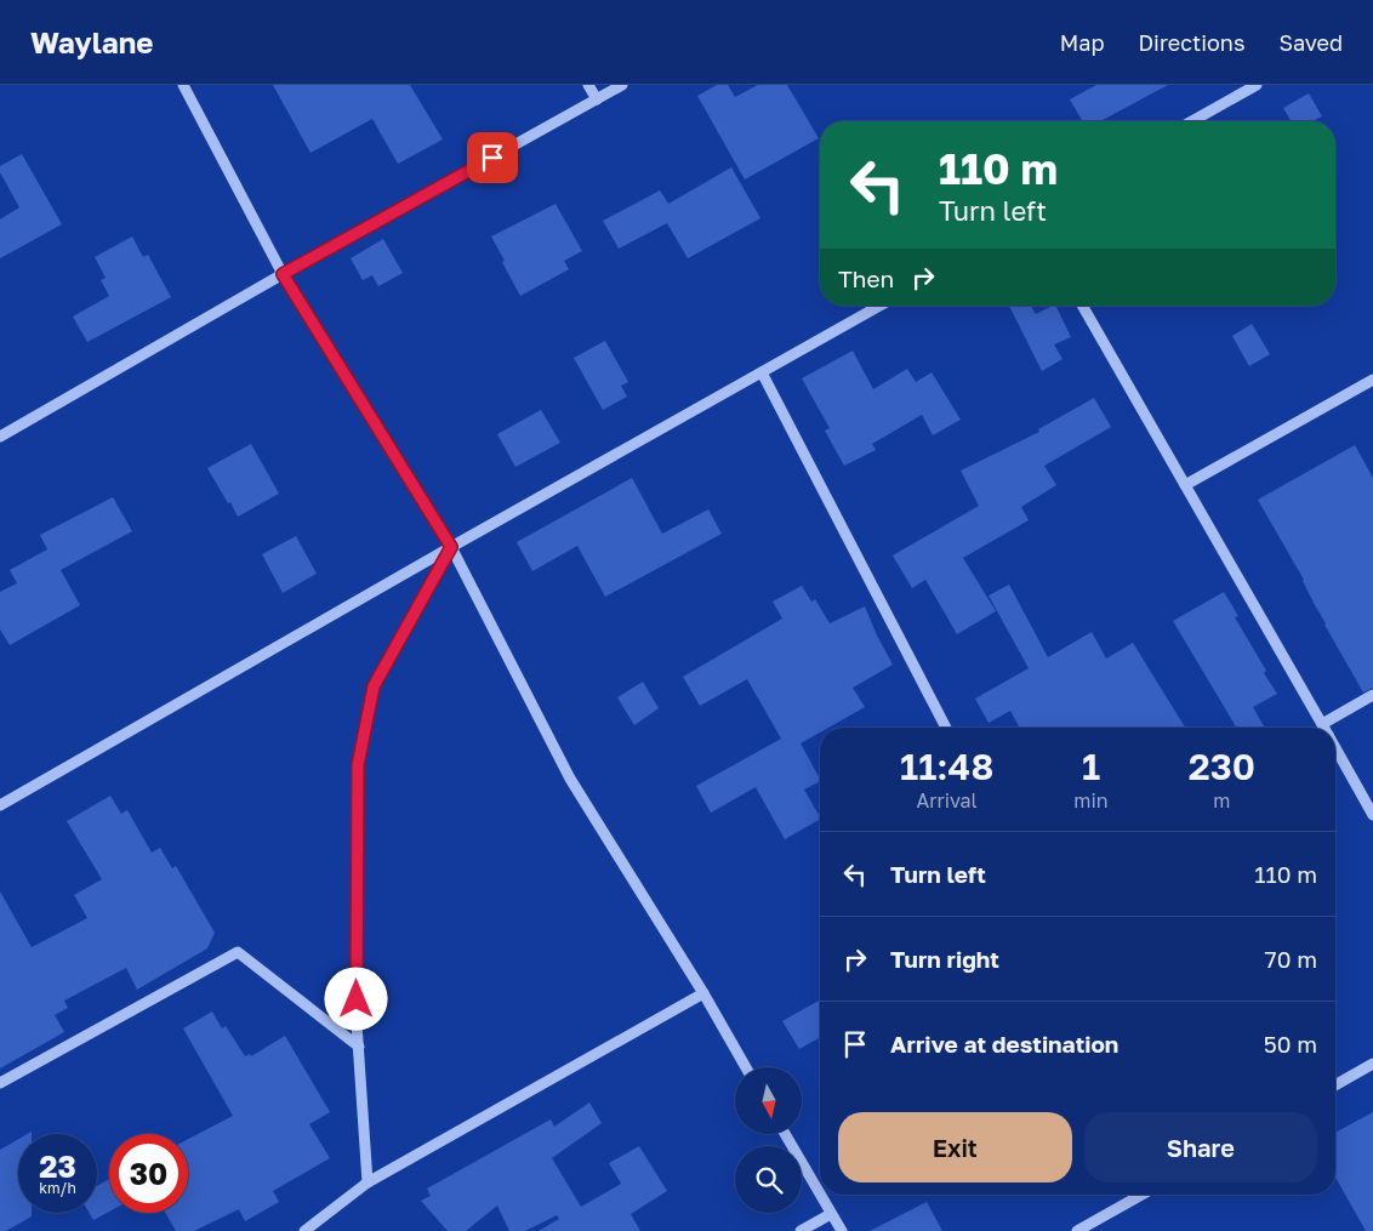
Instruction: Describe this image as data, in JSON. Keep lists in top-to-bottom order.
{
  "north": "bottom",
  "page": {
    "header": "Waylane",
    "nav": ["Map", "Directions", "Saved"],
    "turn": ["110 m", "Turn left"],
    "then": "Then",
    "eta": [
      "11:48",
      "Arrival",
      "1",
      "min",
      "230",
      "m"
    ],
    "list": [
      {
        "name": "Turn left",
        "value": "110 m"
      },
      {
        "name": "Turn right",
        "value": "70 m"
      },
      {
        "name": "Arrive at destination",
        "value": "50 m"
      }
    ],
    "buttons": ["Exit", "Share"],
    "speed": "23 km/h",
    "limit": "30"
  }
}
